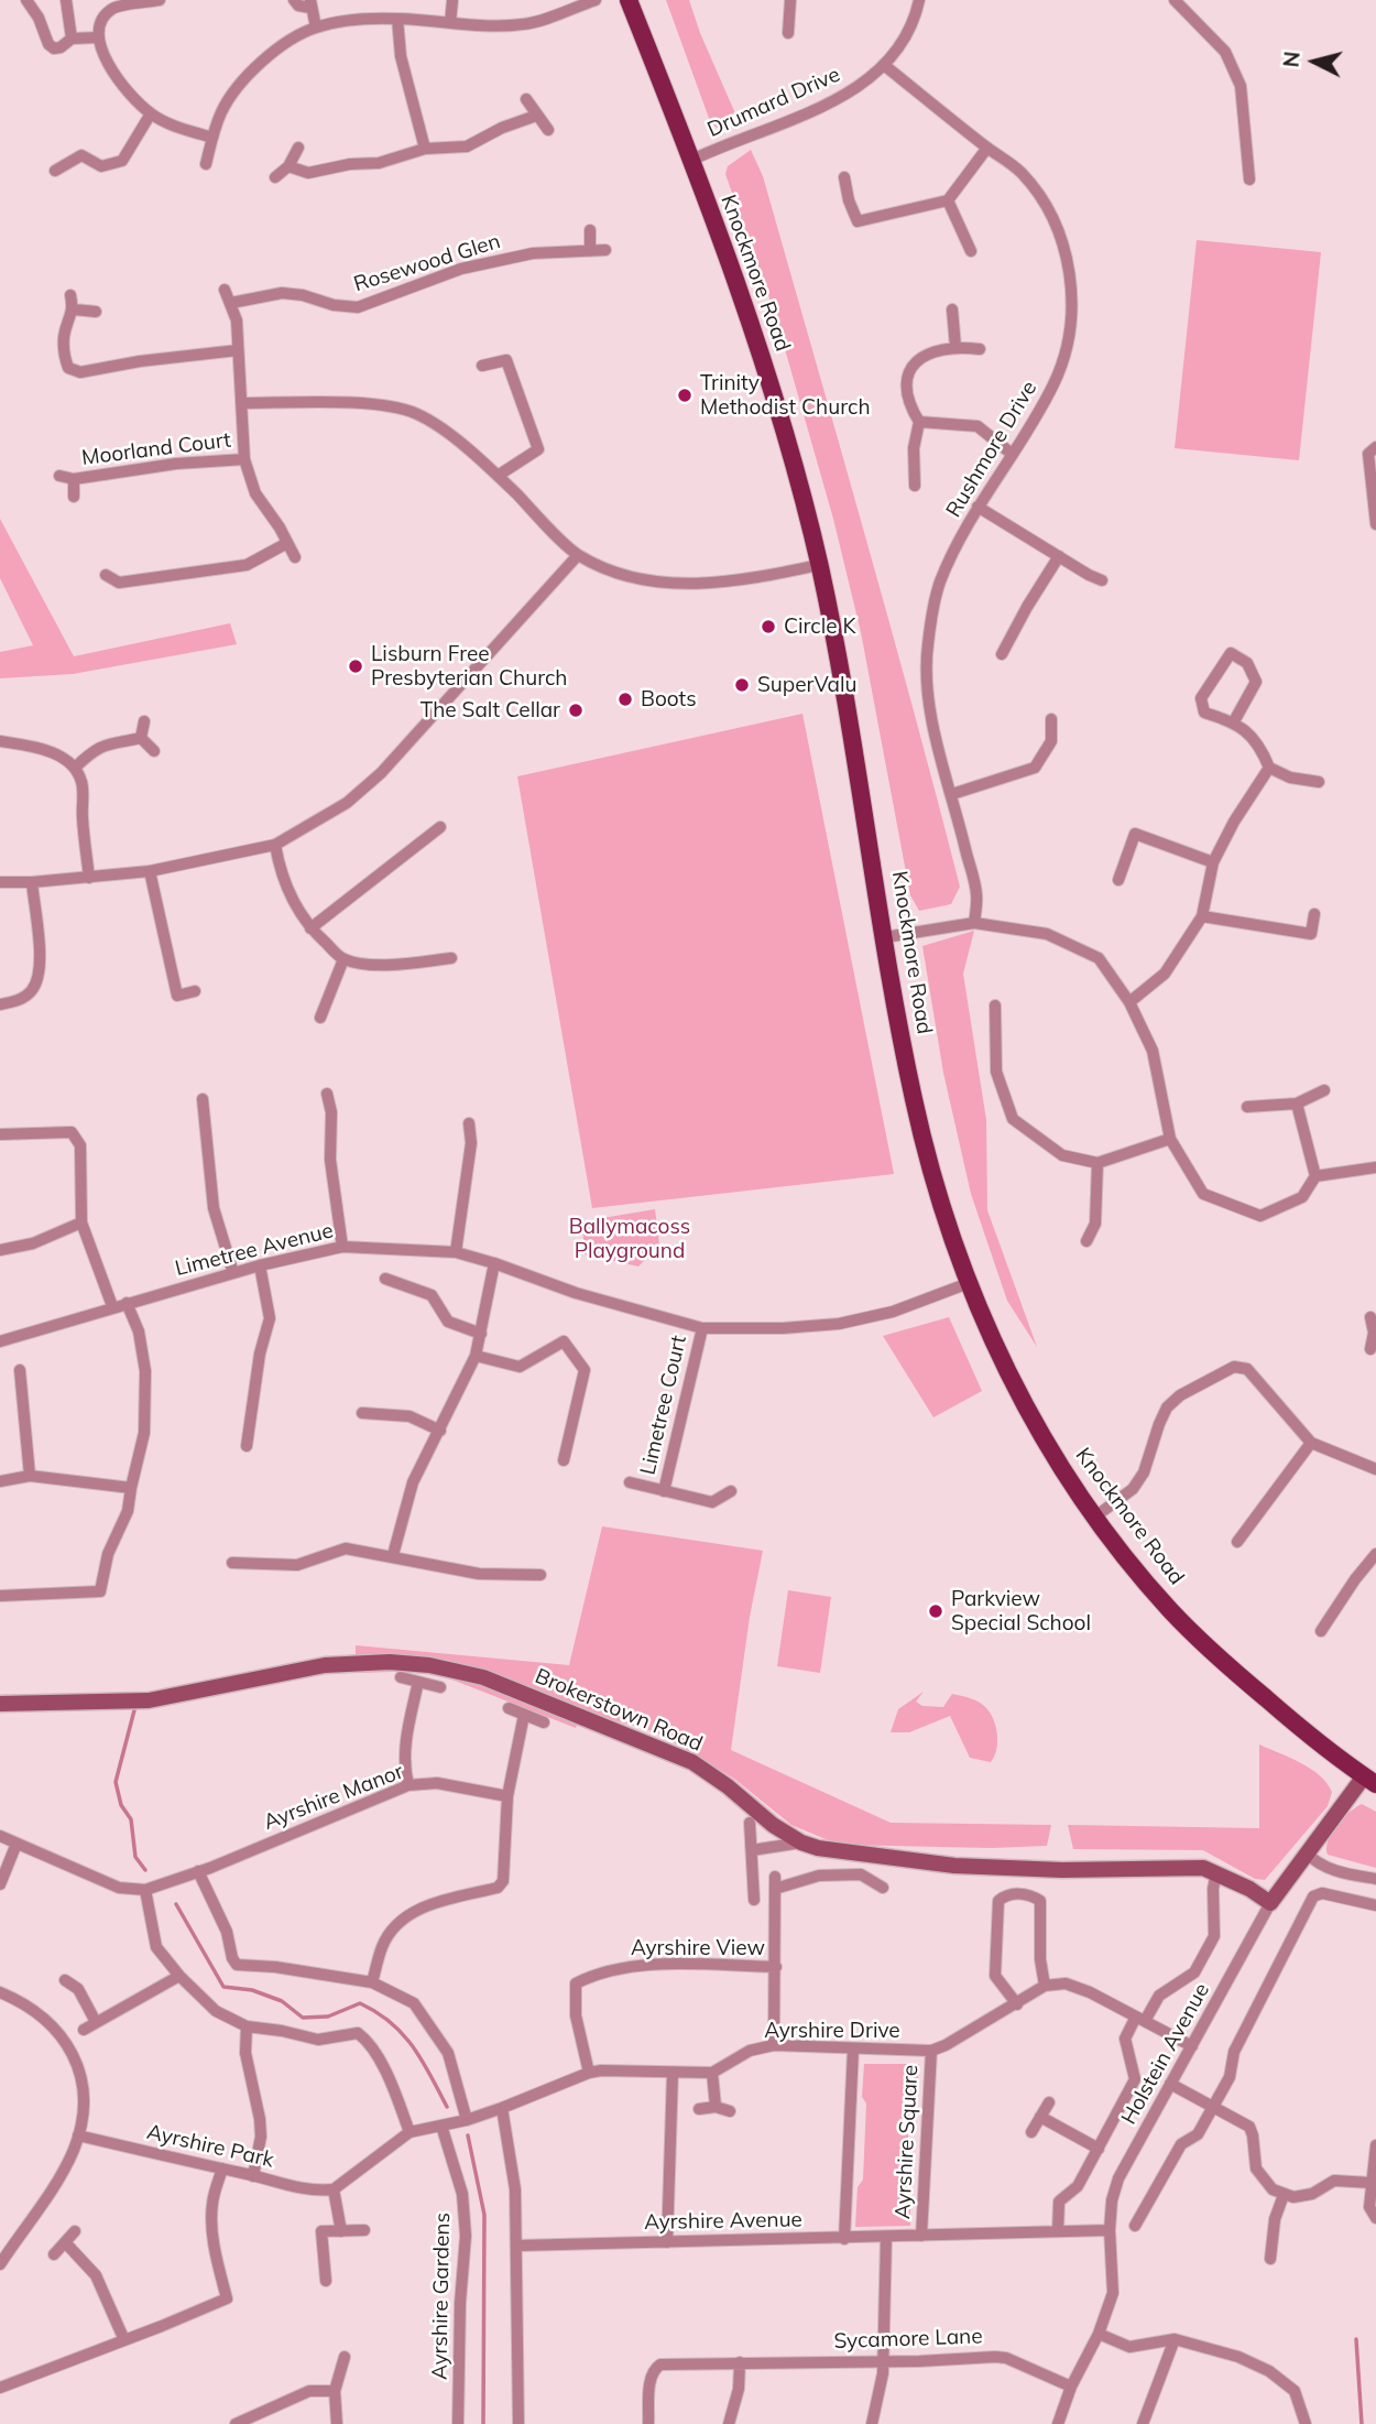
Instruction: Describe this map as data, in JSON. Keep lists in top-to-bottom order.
{
  "streets": {
    "main road": ["Knockmore Road"],
    "street": [
      "Drumard Drive",
      "Rosewood Glen",
      "Moorland Court",
      "Rushmore Drive",
      "Limetree Avenue",
      "Limetree Court",
      "Brokerstown Road",
      "Ayrshire Manor",
      "Ayrshire View",
      "Ayrshire Drive",
      "Holstein Avenue",
      "Ayrshire Square",
      "Ayrshire Park",
      "Ayrshire Avenue",
      "Ayrshire Gardens",
      "Sycamore Lane"
    ]
  },
  "crossings": [
    ["Drumard Drive", "Knockmore Road"],
    ["Drumard Drive", "Rushmore Drive"],
    ["Knockmore Road", "Limetree Avenue"],
    ["Limetree Avenue", "Limetree Court"],
    ["Brokerstown Road", "Holstein Avenue"],
    ["Ayrshire Drive", "Ayrshire Square"],
    ["Holstein Avenue", "Ayrshire Avenue"],
    ["Holstein Avenue", "Sycamore Lane"],
    ["Ayrshire Square", "Ayrshire Avenue"]
  ],
  "parks": ["Ballymacoss Playground"],
  "places": [
    "Trinity Methodist Church",
    "Circle K",
    "Lisburn Free Presbyterian Church",
    "SuperValu",
    "Boots",
    "The Salt Cellar",
    "Parkview Special School"
  ],
  "north": "left"
}
